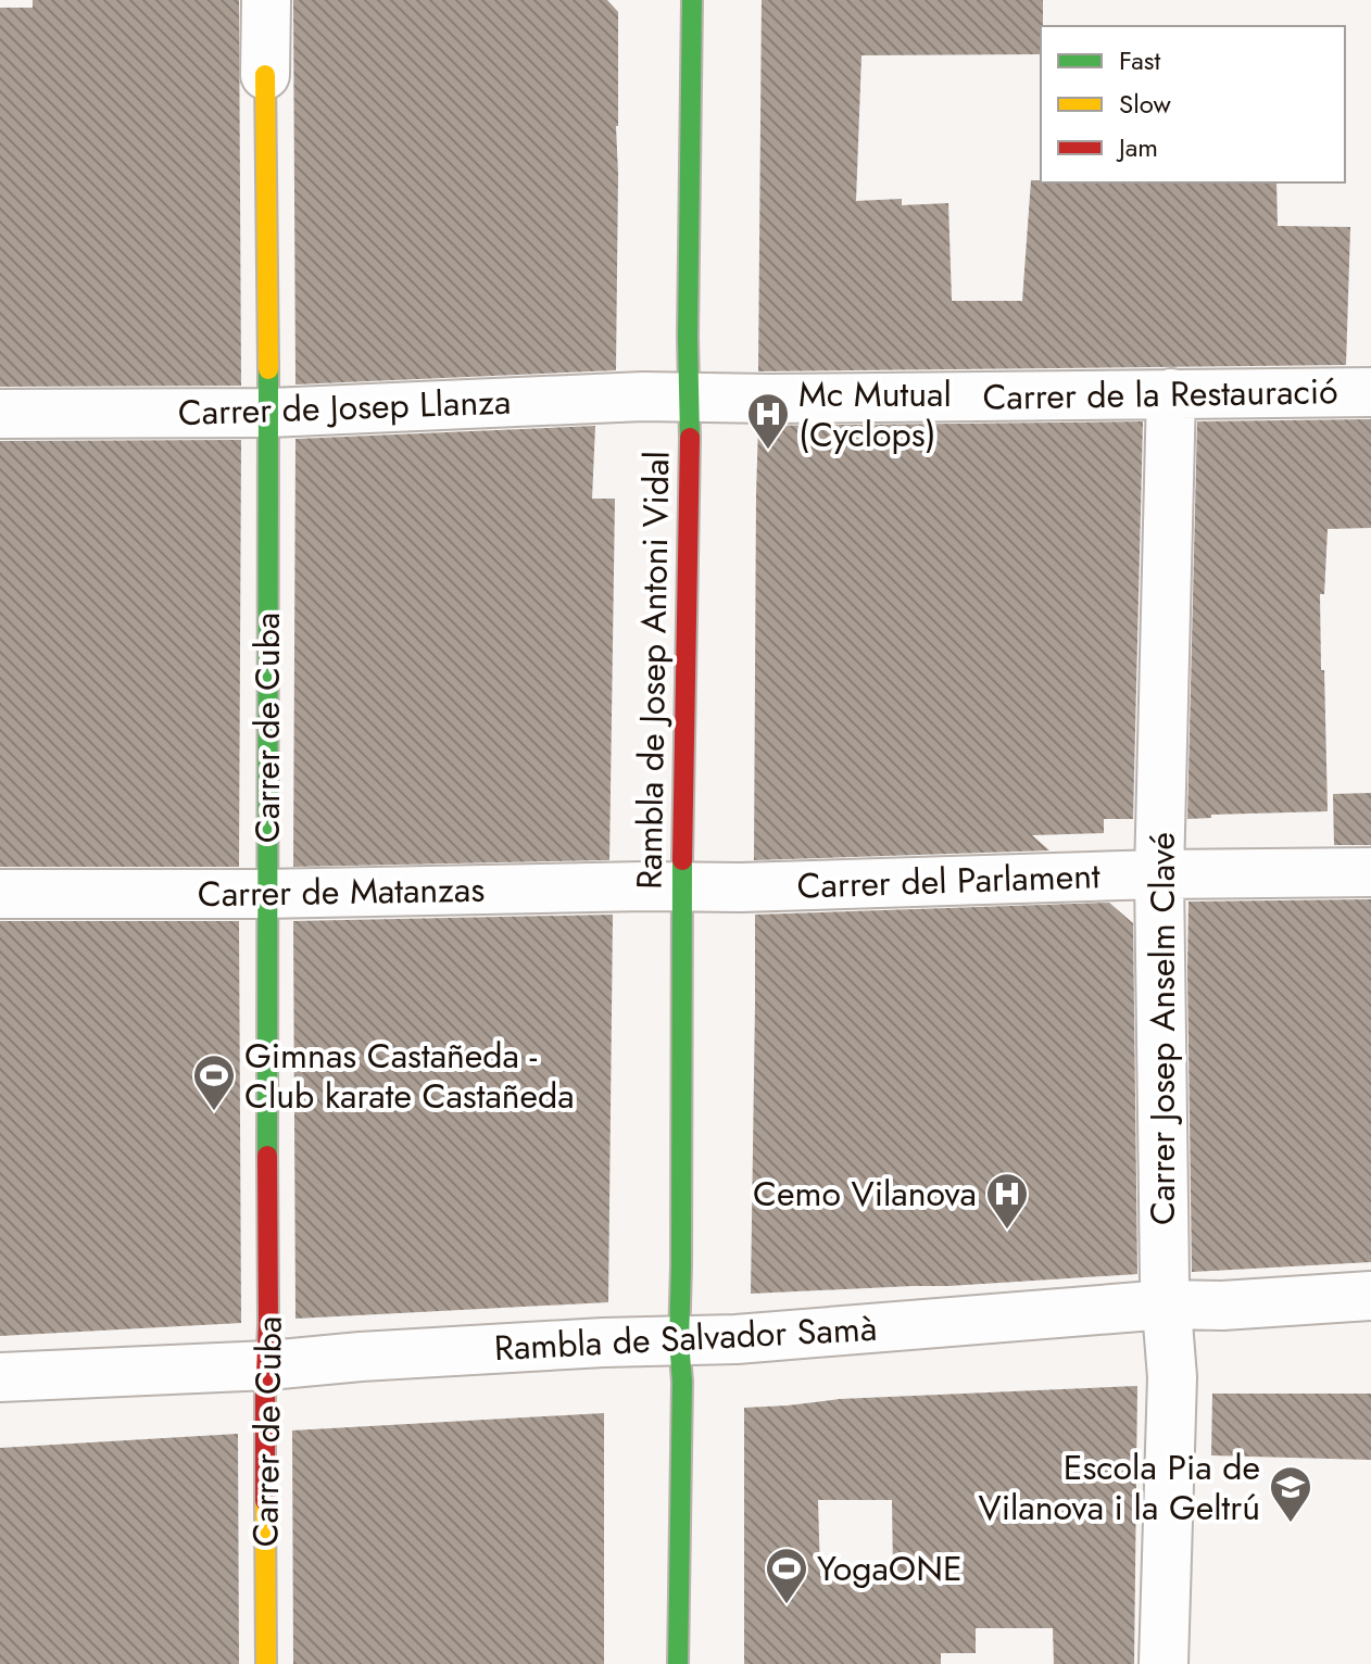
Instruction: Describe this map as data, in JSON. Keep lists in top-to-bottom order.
{
  "streets": {
    "street": [
      "Carrer de la Restauració",
      "Carrer de Josep Llanza",
      "Rambla de Josep Antoni Vidal",
      "Carrer de Cuba",
      "Carrer del Parlament",
      "Carrer de Matanzas",
      "Carrer Josep Anselm Clavé",
      "Rambla de Salvador Samà"
    ]
  },
  "crossings": [
    ["Carrer de la Restauració", "Carrer de Josep Llanza"],
    ["Carrer de la Restauració", "Rambla de Josep Antoni Vidal"],
    ["Carrer de la Restauració", "Carrer Josep Anselm Clavé"],
    ["Carrer de Josep Llanza", "Rambla de Josep Antoni Vidal"],
    ["Carrer de Josep Llanza", "Carrer de Cuba"],
    ["Rambla de Josep Antoni Vidal", "Carrer del Parlament"],
    ["Rambla de Josep Antoni Vidal", "Carrer de Matanzas"],
    ["Rambla de Josep Antoni Vidal", "Rambla de Salvador Samà"],
    ["Carrer de Cuba", "Carrer de Matanzas"],
    ["Carrer de Cuba", "Rambla de Salvador Samà"],
    ["Carrer del Parlament", "Carrer de Matanzas"],
    ["Carrer del Parlament", "Carrer Josep Anselm Clavé"],
    ["Carrer Josep Anselm Clavé", "Rambla de Salvador Samà"]
  ],
  "places": {
    "hospital": ["Mc Mutual (Cyclops)", "Cemo Vilanova"],
    "sports": ["Gimnas Castañeda - Club karate Castañeda", "YogaONE"],
    "school or university": ["Escola Pia de Vilanova i la Geltrú"]
  },
  "legend": ["Fast", "Slow", "Jam"]
}
